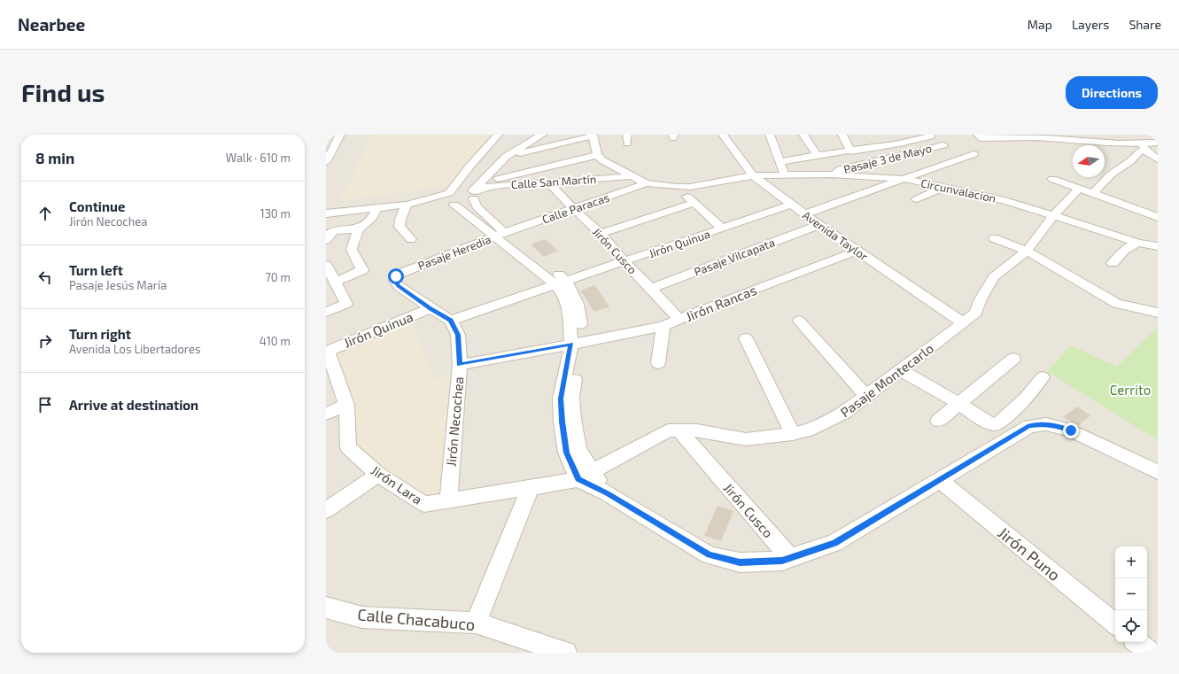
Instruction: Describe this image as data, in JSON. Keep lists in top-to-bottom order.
{
  "streets": {
    "street": [
      "Pasaje 3 de Mayo",
      "Calle San Martín",
      "Circunvalacion",
      "Calle Paracas",
      "Avenida Taylor",
      "Jirón Quinua",
      "Jirón Cusco",
      "Pasaje Heredia",
      "Pasaje Vilcapata",
      "Jirón Rancas",
      "Pasaje Montecarlo",
      "Jirón Necochea",
      "Jirón Lara",
      "Jirón Puno",
      "Calle Chacabuco"
    ]
  },
  "crossings": [
    ["Pasaje 3 de Mayo", "Circunvalacion"],
    ["Calle San Martín", "Jirón Cusco"],
    ["Circunvalacion", "Calle Paracas"],
    ["Circunvalacion", "Avenida Taylor"],
    ["Circunvalacion", "Pasaje Montecarlo"],
    ["Calle Paracas", "Jirón Cusco"],
    ["Calle Paracas", "Pasaje Heredia"],
    ["Avenida Taylor", "Jirón Quinua"],
    ["Avenida Taylor", "Pasaje Vilcapata"],
    ["Avenida Taylor", "Jirón Rancas"],
    ["Avenida Taylor", "Pasaje Montecarlo"],
    ["Jirón Quinua", "Jirón Cusco"],
    ["Jirón Quinua", "Pasaje Heredia"],
    ["Jirón Quinua", "Jirón Necochea"],
    ["Jirón Quinua", "Jirón Lara"],
    ["Jirón Cusco", "Pasaje Vilcapata"],
    ["Jirón Cusco", "Jirón Rancas"],
    ["Jirón Cusco", "Pasaje Montecarlo"],
    ["Jirón Rancas", "Jirón Necochea"],
    ["Pasaje Montecarlo", "Jirón Lara"],
    ["Jirón Necochea", "Jirón Lara"]
  ],
  "parks": ["Cerrito"],
  "north": "left",
  "page": {
    "header": "Nearbee",
    "nav": ["Map", "Layers", "Share"],
    "buttons": "Directions",
    "title": "Find us",
    "heading": ["8 min", "Walk · 610 m"],
    "list": [
      ["Continue", "Jirón Necochea", "130 m"],
      ["Turn left", "Pasaje Jesús María", "70 m"],
      ["Turn right", "Avenida Los Libertadores", "410 m"],
      "Arrive at destination"
    ],
    "map_buttons": ["+", "−"]
  }
}
